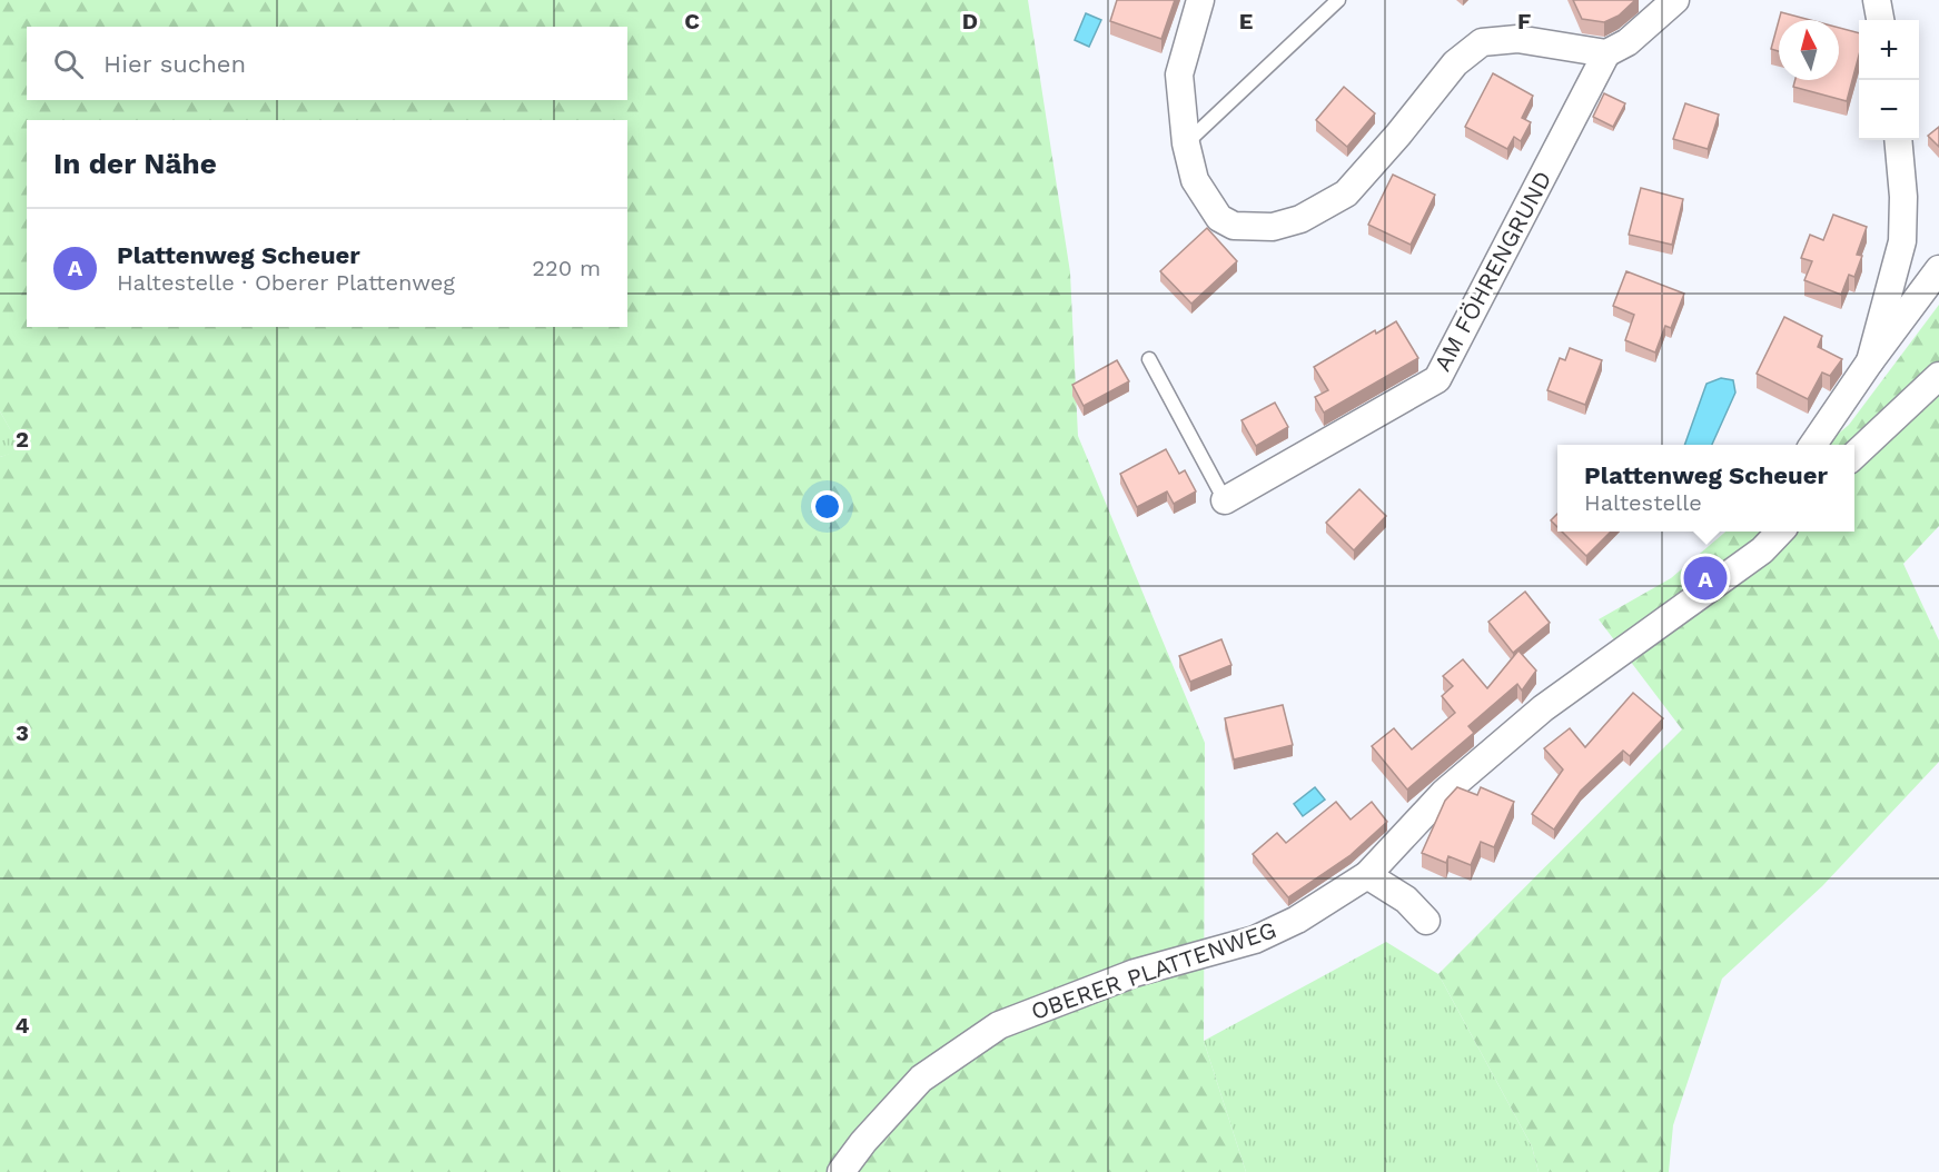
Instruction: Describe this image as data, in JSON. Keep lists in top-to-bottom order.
{
  "streets": {
    "street": ["AM FÖHRENGRUND", "OBERER PLATTENWEG"]
  },
  "north": "top",
  "page": {
    "map_buttons": ["+", "−"],
    "search": "Hier suchen",
    "heading": "In der Nähe",
    "list": [
      {
        "mark": "A",
        "name": "Plattenweg Scheuer",
        "note": "Haltestelle · Oberer Plattenweg",
        "value": "220 m"
      }
    ],
    "popup": ["Plattenweg Scheuer", "Haltestelle"],
    "pins": "A"
  },
  "grid": {
    "columns": [
      "C",
      "D",
      "E",
      "F"
    ],
    "rows": ["2", "3", "4"]
  }
}
